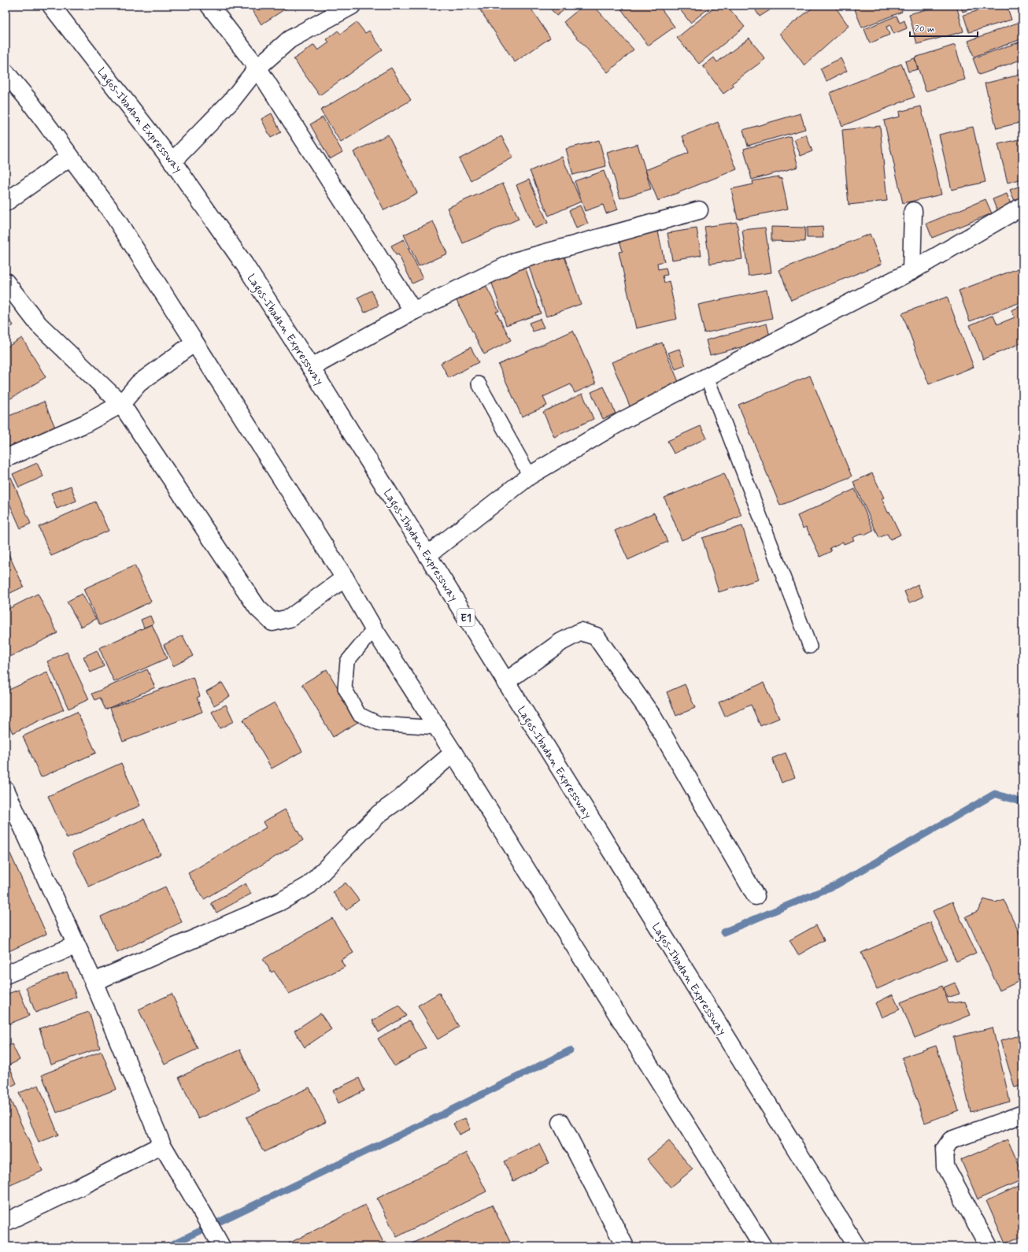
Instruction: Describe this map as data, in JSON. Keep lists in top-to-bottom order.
{
  "streets": {
    "main road": ["Lagos-Ibadan Expressway", "E1"]
  },
  "scale_bar": "20 m"
}
